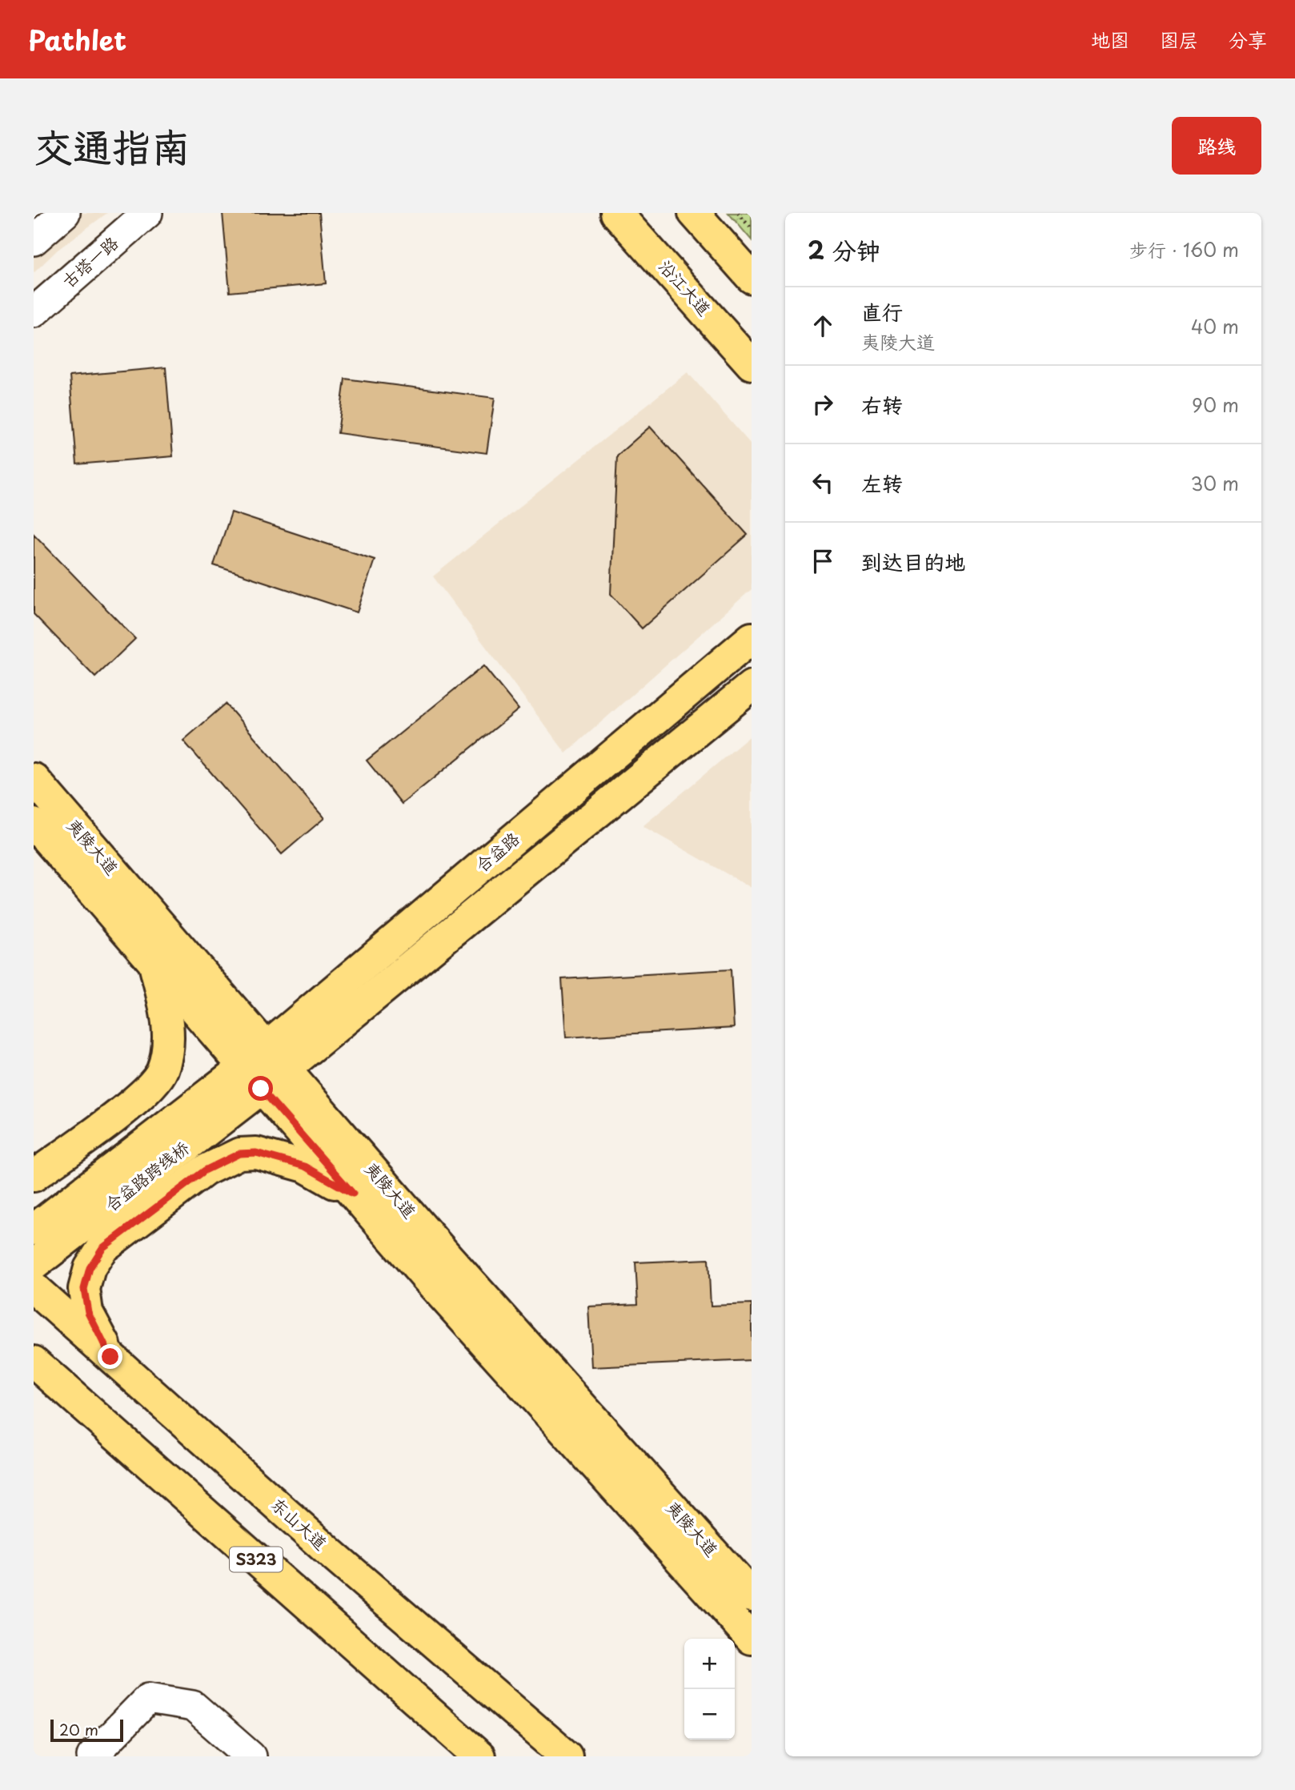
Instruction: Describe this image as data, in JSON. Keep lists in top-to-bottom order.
{
  "streets": {
    "main road": [
      "沿江大道",
      "夷陵大道",
      "合益路",
      "合益路跨线桥",
      "东山大道",
      "S323"
    ],
    "street": ["古塔一路"]
  },
  "crossings": [
    ["夷陵大道", "合益路"],
    ["夷陵大道", "合益路跨线桥"],
    ["合益路", "合益路跨线桥"]
  ],
  "scale_bar": "20 m",
  "page": {
    "header": "Pathlet",
    "nav": ["地图", "图层", "分享"],
    "title": "交通指南",
    "buttons": "路线",
    "heading": ["2 分钟", "步行 · 160 m"],
    "list": [
      ["直行", "夷陵大道", "40 m"],
      ["右转", "90 m"],
      ["左转", "30 m"],
      "到达目的地"
    ],
    "map_buttons": ["+", "−"],
    "scale": "20 m"
  }
}
